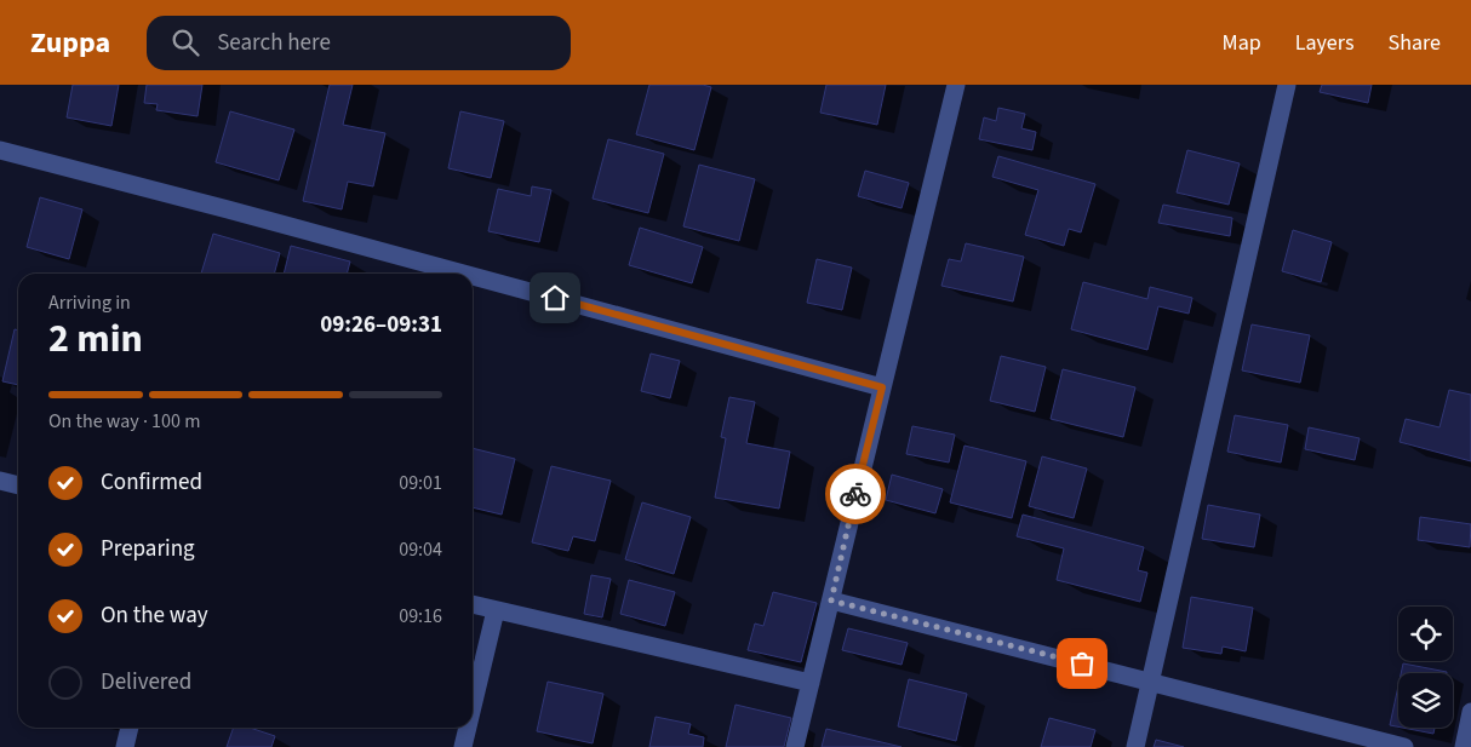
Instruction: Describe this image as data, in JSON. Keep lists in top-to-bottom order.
{
  "page": {
    "header": "Zuppa",
    "search": "Search here",
    "nav": ["Map", "Layers", "Share"],
    "heading": ["2 min", "Arriving in", "09:26–09:31"],
    "bar": "On the way · 100 m",
    "list": [
      ["Confirmed", "09:01"],
      ["Preparing", "09:04"],
      ["On the way", "09:16"],
      "Delivered"
    ]
  }
}
